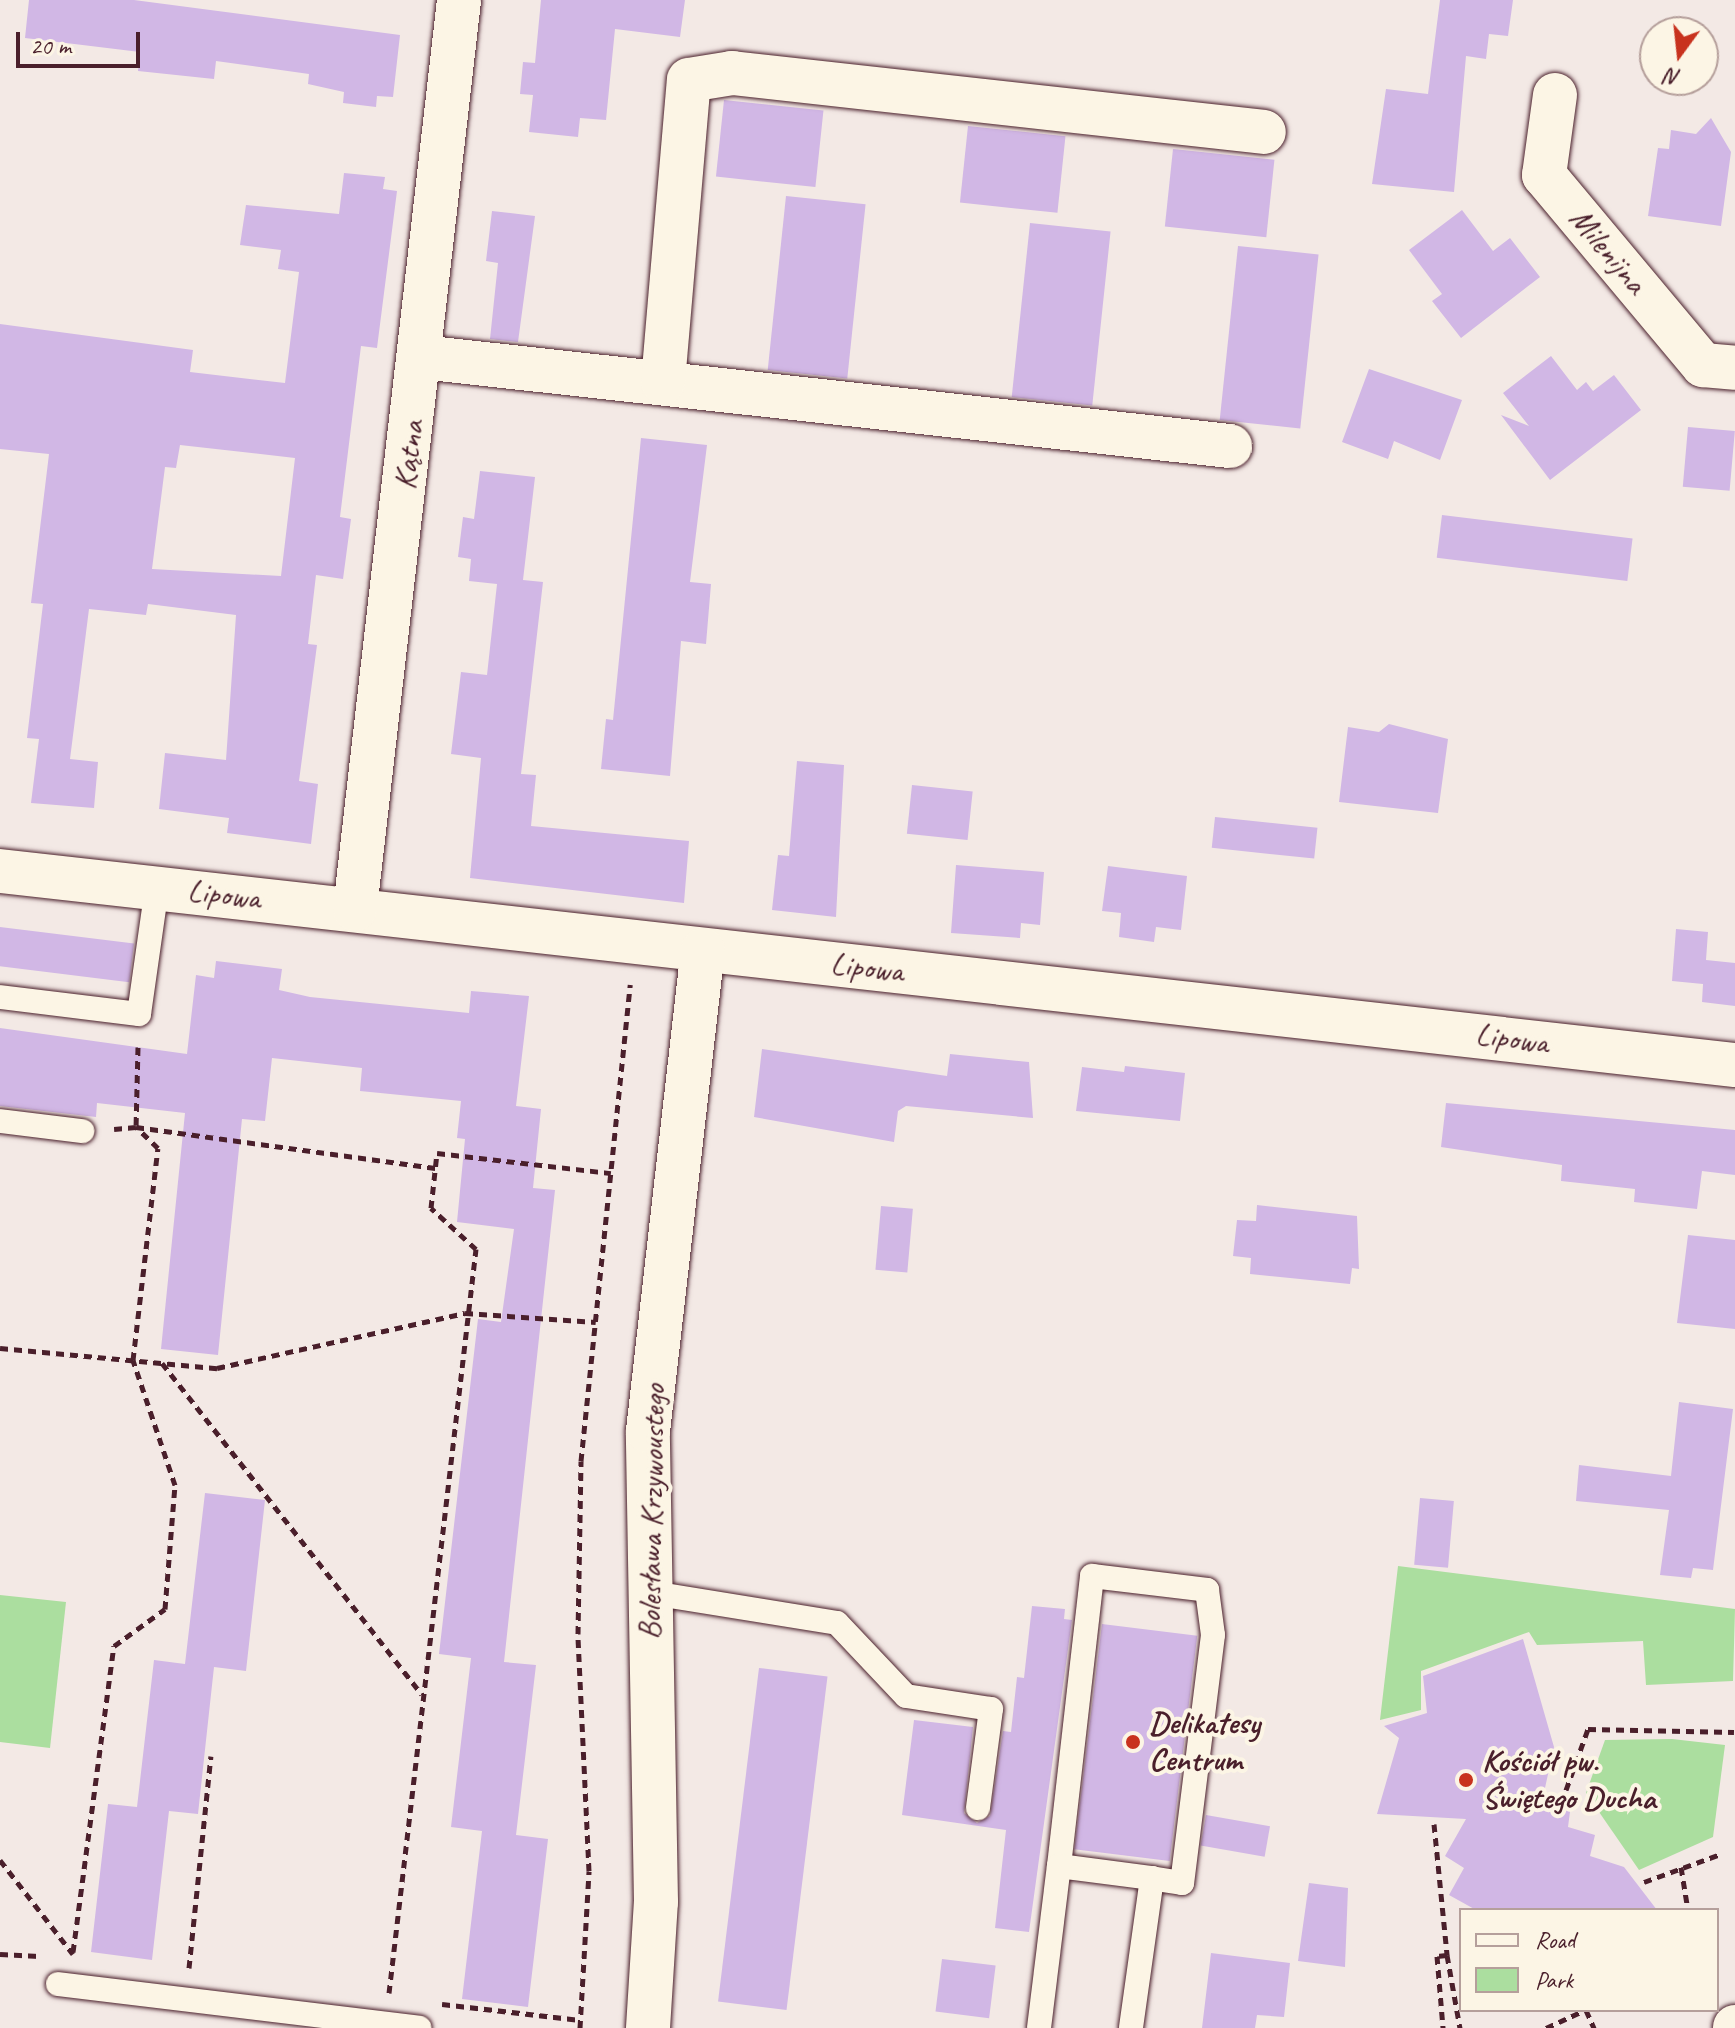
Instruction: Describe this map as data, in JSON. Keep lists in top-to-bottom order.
{
  "streets": {
    "street": [
      "Milenijna",
      "Kątna",
      "Lipowa",
      "Bolesława Krzywoustego"
    ]
  },
  "crossings": [
    ["Kątna", "Lipowa"],
    ["Lipowa", "Bolesława Krzywoustego"]
  ],
  "places": ["Delikatesy Centrum", "Kościół pw. Świętego Ducha"],
  "legend": ["Road", "Park"],
  "scale_bar": "20 m",
  "north": "bottom"
}
